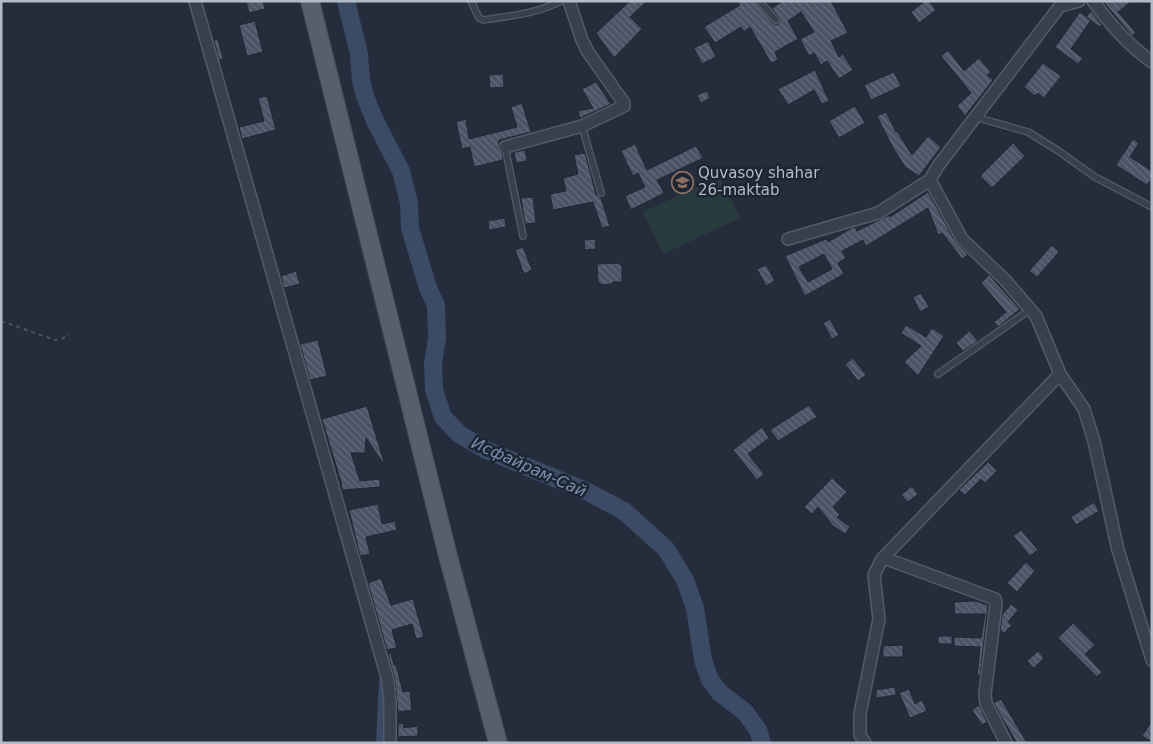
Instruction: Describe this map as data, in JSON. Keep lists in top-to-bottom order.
{
  "water": ["Исфайрам-Сай"],
  "places": {
    "school or university": ["Quvasoy shahar 26-maktab"]
  }
}
